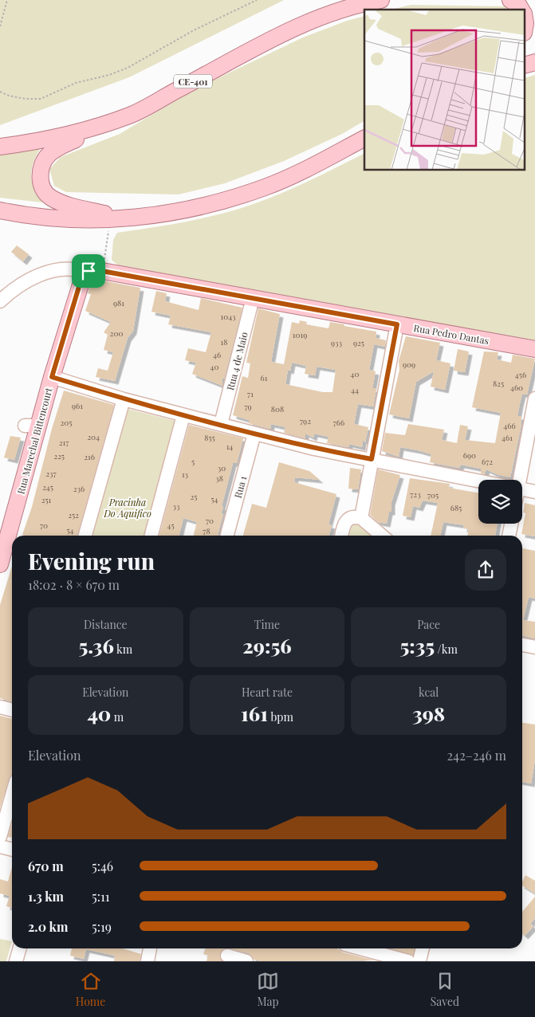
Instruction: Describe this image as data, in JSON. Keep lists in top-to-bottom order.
{
  "streets": {
    "main road": ["CE-401", "Rua Pedro Dantas", "Rua Marechal Bittencourt"],
    "street": ["Rua 4 de Maio", "Rua 1"]
  },
  "crossings": [
    ["Rua Pedro Dantas", "Rua 4 de Maio"],
    ["Rua Pedro Dantas", "Rua Marechal Bittencourt"]
  ],
  "parks": ["Pracinha Do Aquifico"],
  "house_numbers": [
    "981",
    "1043",
    "200",
    "1019",
    "18",
    "933",
    "925",
    "46",
    "909",
    "40",
    "40",
    "456",
    "61",
    "825",
    "460",
    "44",
    "71",
    "961",
    "79",
    "808",
    "792",
    "205",
    "766",
    "466",
    "204",
    "855",
    "461",
    "217",
    "14",
    "690",
    "225",
    "216",
    "5",
    "672",
    "30",
    "237",
    "13",
    "38",
    "245",
    "236",
    "723",
    "705",
    "25",
    "54",
    "251",
    "33",
    "685",
    "252",
    "70",
    "70",
    "45",
    "54",
    "78"
  ],
  "page": {
    "heading": ["Evening run", "18:02 · 8 × 670 m"],
    "stats": [
      ["Distance", "5.36 km"],
      ["Time", "29:56"],
      ["Pace", "5:35 /km"],
      ["Elevation", "40 m"],
      ["Heart rate", "161 bpm"],
      ["kcal", "398"]
    ],
    "chart": ["Elevation", "242–246 m"],
    "list": [
      {
        "name": "670 m",
        "note": "5:46"
      },
      {
        "name": "1.3 km",
        "note": "5:11"
      },
      {
        "name": "2.0 km",
        "note": "5:19"
      }
    ],
    "tabs": ["Home", "Map", "Saved"]
  }
}
